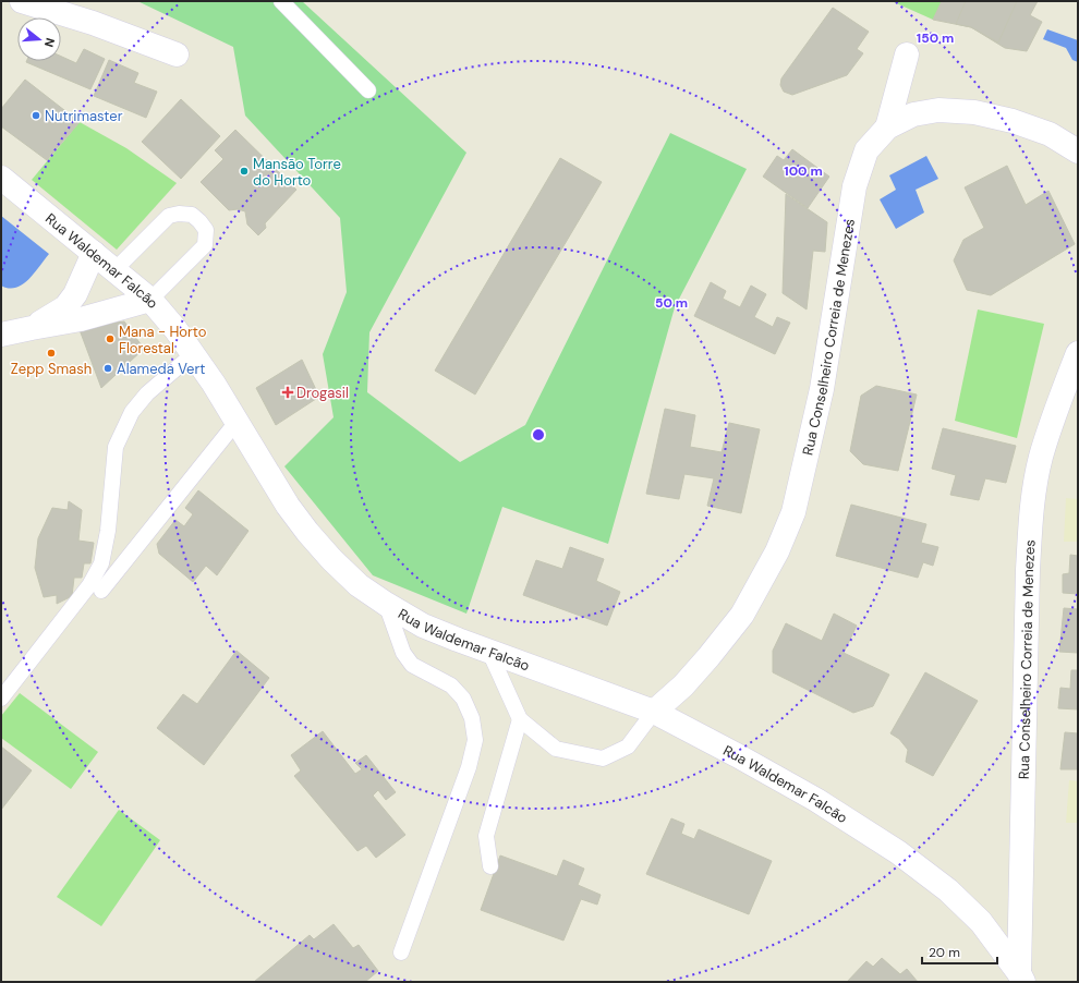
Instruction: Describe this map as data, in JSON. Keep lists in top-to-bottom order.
{
  "streets": {
    "street": ["Rua Waldemar Falcão", "Rua Conselheiro Correia de Menezes"]
  },
  "crossings": [
    ["Rua Waldemar Falcão", "Rua Conselheiro Correia de Menezes"]
  ],
  "places": {
    "other": [
      "Nutrimaster",
      "Mansão Torre do Horto",
      "Mana - Horto Florestal",
      "Zepp Smash",
      "Alameda Vert"
    ],
    "health": ["Drogasil"]
  },
  "scale_bar": "20 m",
  "north": "right",
  "rings": ["150 m", "100 m", "50 m"]
}
